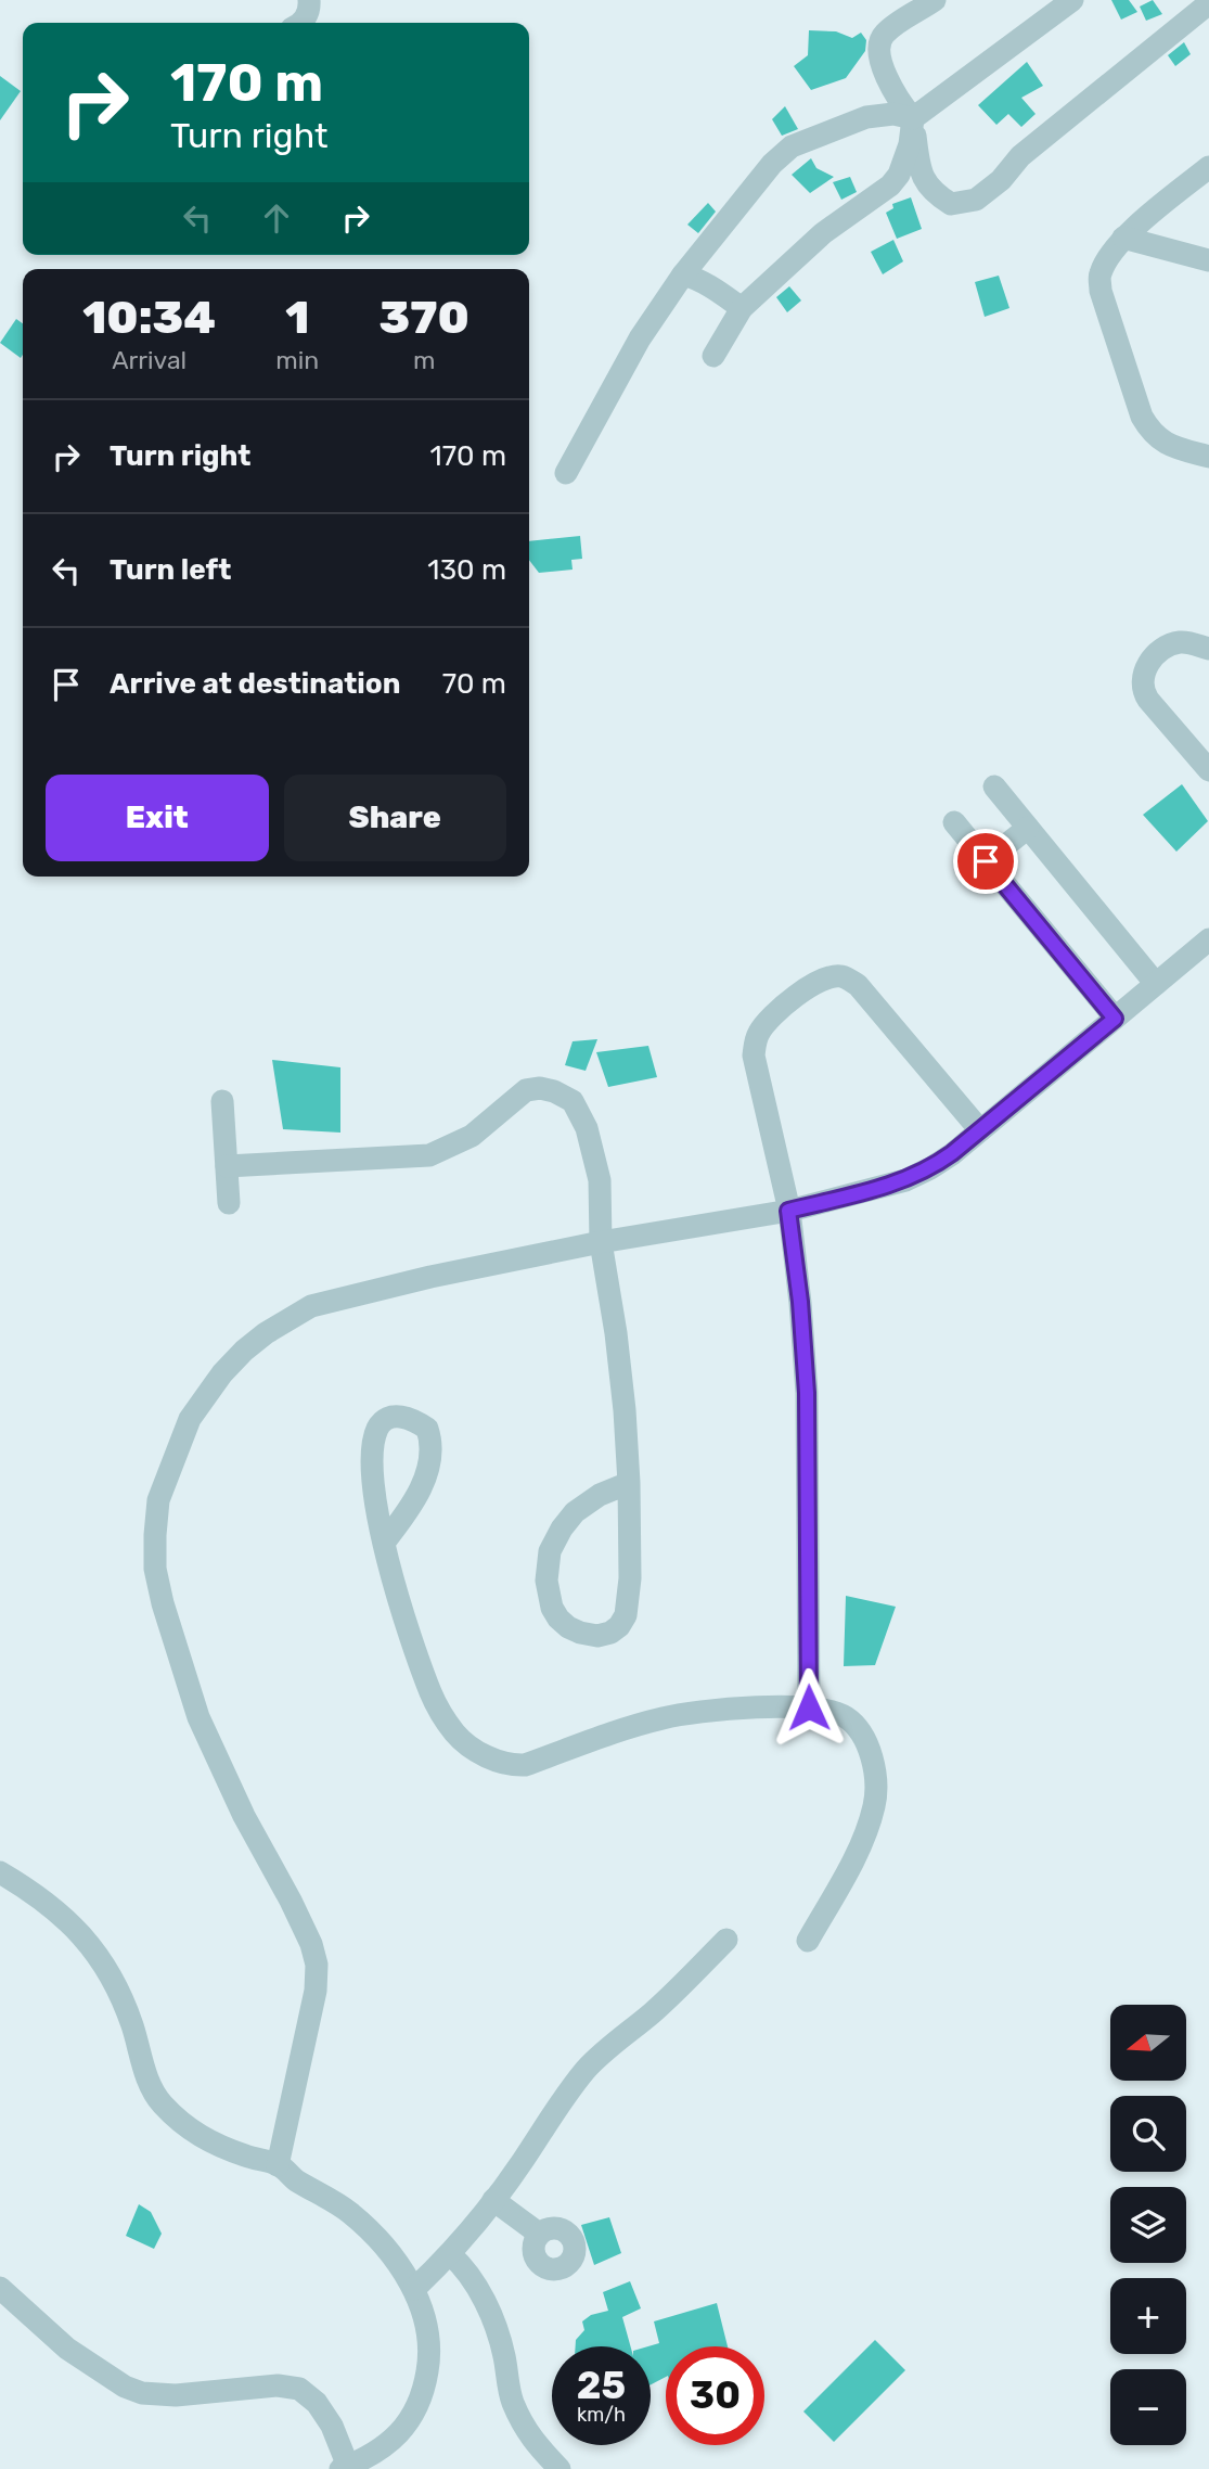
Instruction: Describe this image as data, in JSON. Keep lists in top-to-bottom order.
{
  "north": "left",
  "page": {
    "turn": ["170 m", "Turn right"],
    "eta": [
      "10:34",
      "Arrival",
      "1",
      "min",
      "370",
      "m"
    ],
    "list": [
      {
        "name": "Turn right",
        "value": "170 m"
      },
      {
        "name": "Turn left",
        "value": "130 m"
      },
      {
        "name": "Arrive at destination",
        "value": "70 m"
      }
    ],
    "buttons": ["Exit", "Share"],
    "map_buttons": ["+", "−"],
    "speed": "25 km/h",
    "limit": "30"
  }
}
